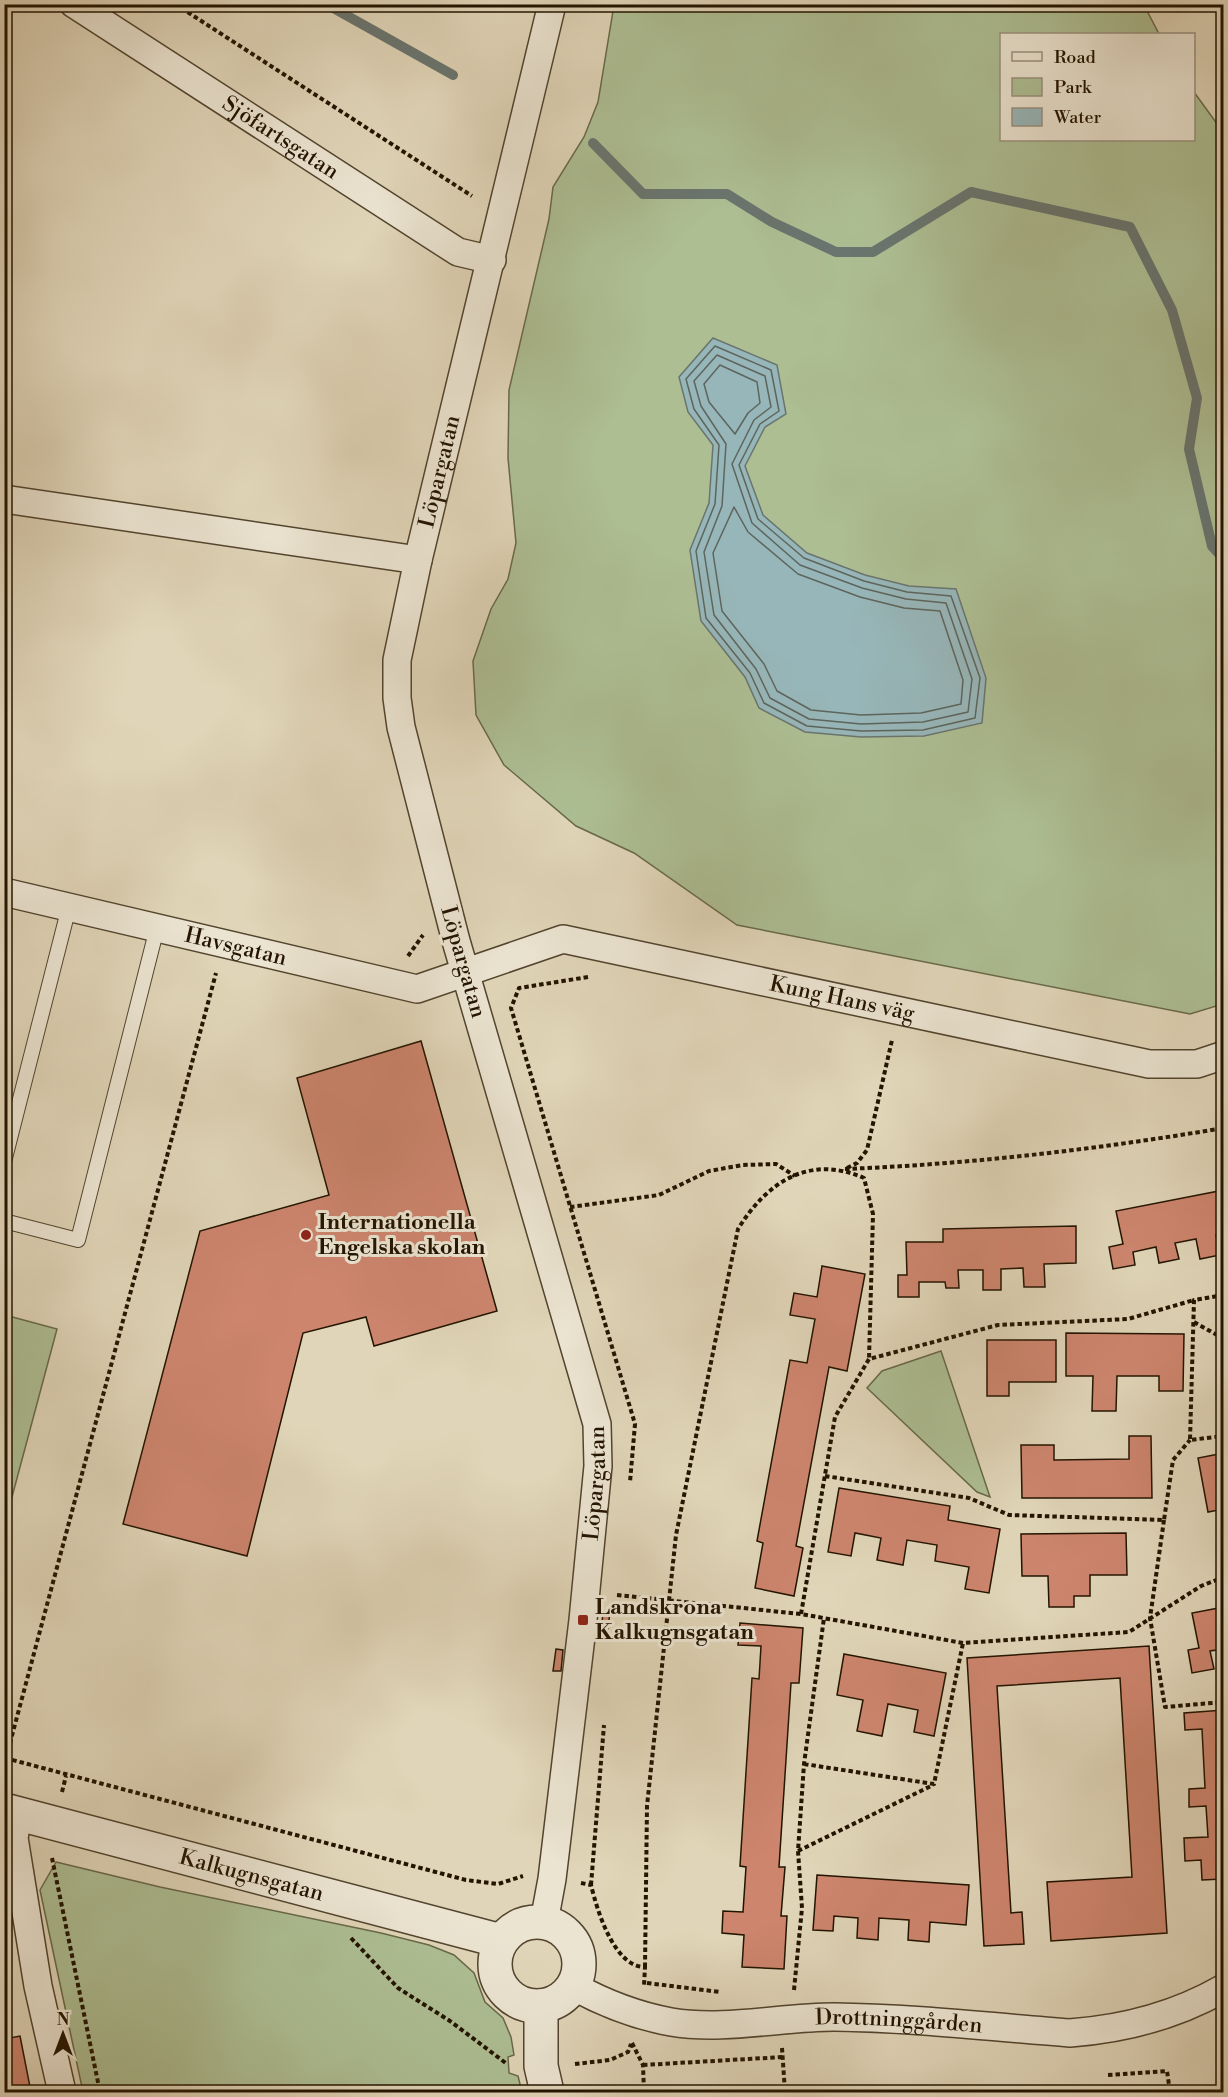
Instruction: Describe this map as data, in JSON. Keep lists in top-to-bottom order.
{
  "streets": {
    "street": [
      "Sjöfartsgatan",
      "Löpargatan",
      "Havsgatan",
      "Kung Hans väg",
      "Kalkugnsgatan",
      "Drottninggården"
    ]
  },
  "crossings": [
    ["Sjöfartsgatan", "Löpargatan"],
    ["Löpargatan", "Havsgatan"],
    ["Löpargatan", "Kung Hans väg"],
    ["Löpargatan", "Kalkugnsgatan"],
    ["Löpargatan", "Drottninggården"],
    ["Havsgatan", "Kung Hans väg"],
    ["Kalkugnsgatan", "Drottninggården"]
  ],
  "places": {
    "other": ["Internationella Engelska skolan"],
    "transit": ["Landskrona Kalkugnsgatan"]
  },
  "legend": ["Road", "Park", "Water"],
  "north": "top"
}
